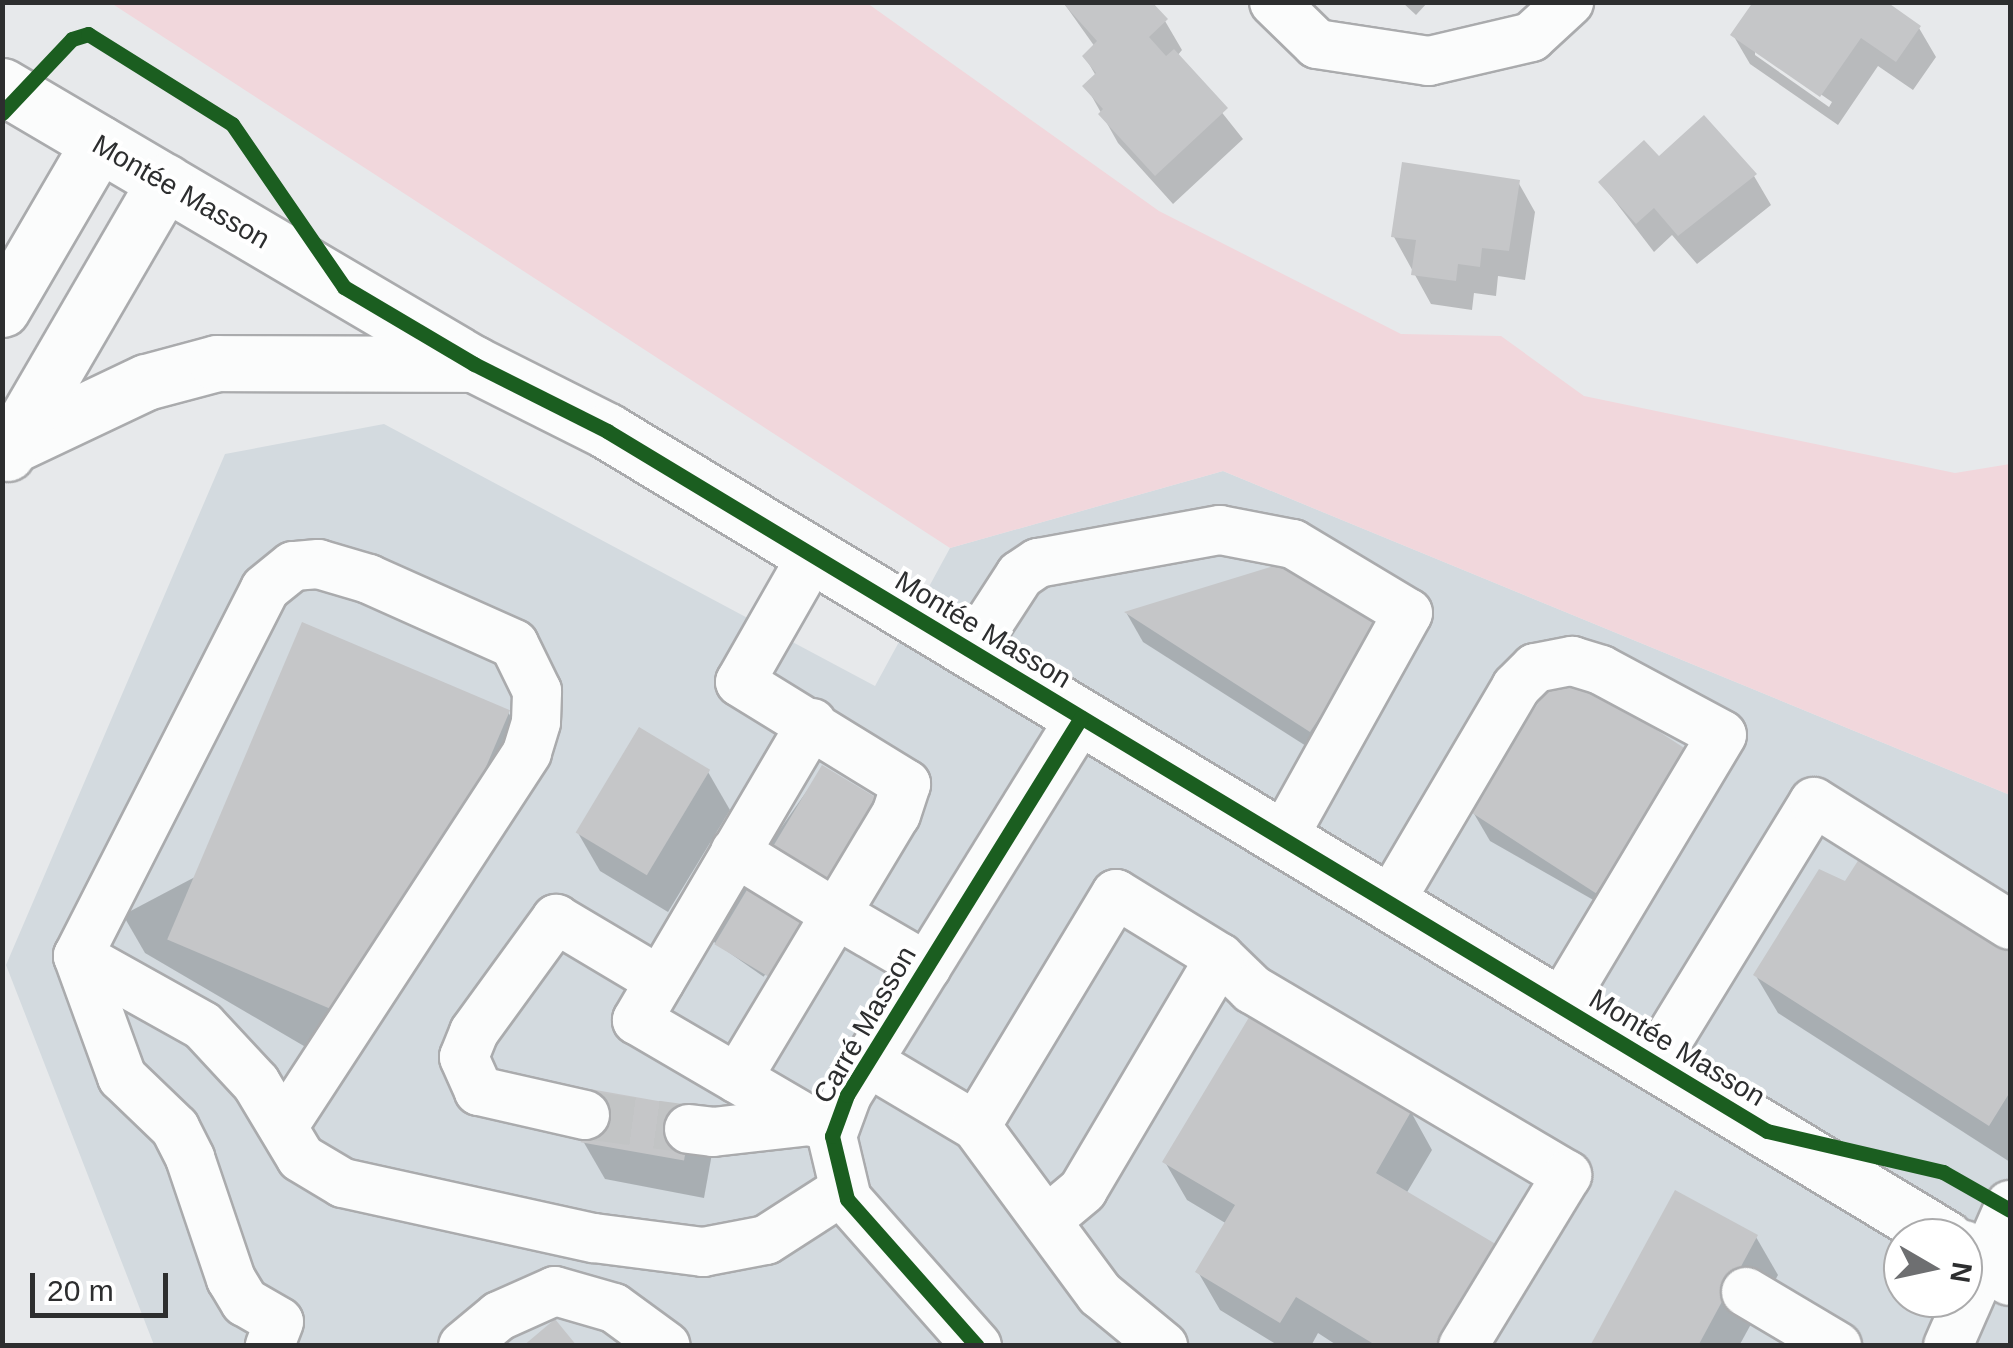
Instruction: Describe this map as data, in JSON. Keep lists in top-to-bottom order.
{
  "streets": {
    "main road": ["Montée Masson"],
    "street": ["Carré Masson"]
  },
  "crossings": [
    ["Montée Masson", "Carré Masson"]
  ],
  "scale_bar": "20 m",
  "north": "right"
}
